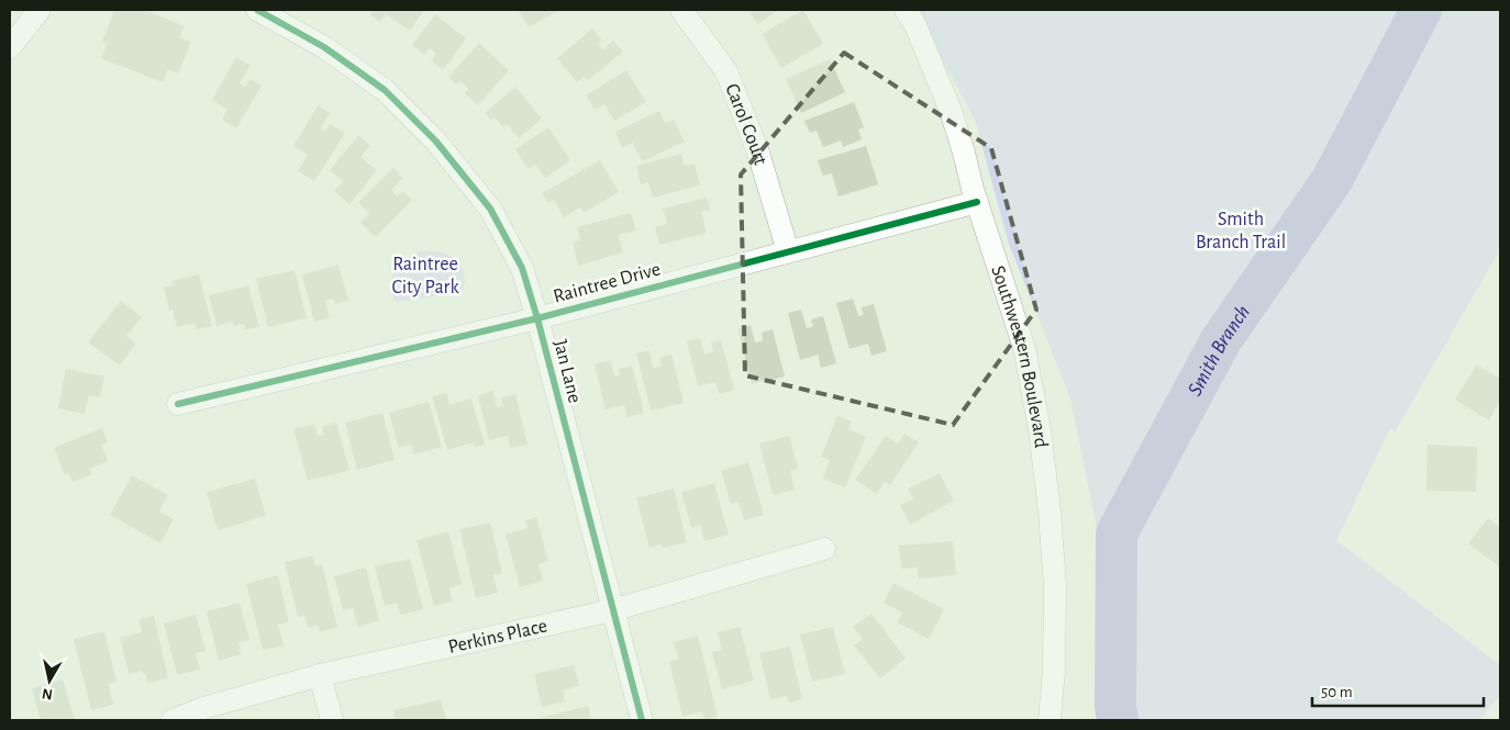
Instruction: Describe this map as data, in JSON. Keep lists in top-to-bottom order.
{
  "streets": {
    "street": [
      "Carol Court",
      "Raintree Drive",
      "Southwestern Boulevard",
      "Jan Lane",
      "Perkins Place"
    ]
  },
  "crossings": [
    ["Carol Court", "Raintree Drive"],
    ["Raintree Drive", "Southwestern Boulevard"],
    ["Raintree Drive", "Jan Lane"],
    ["Jan Lane", "Perkins Place"]
  ],
  "water": ["Smith Branch"],
  "parks": ["Smith Branch Trail", "Raintree City Park"],
  "scale_bar": "50 m",
  "north": "bottom"
}
